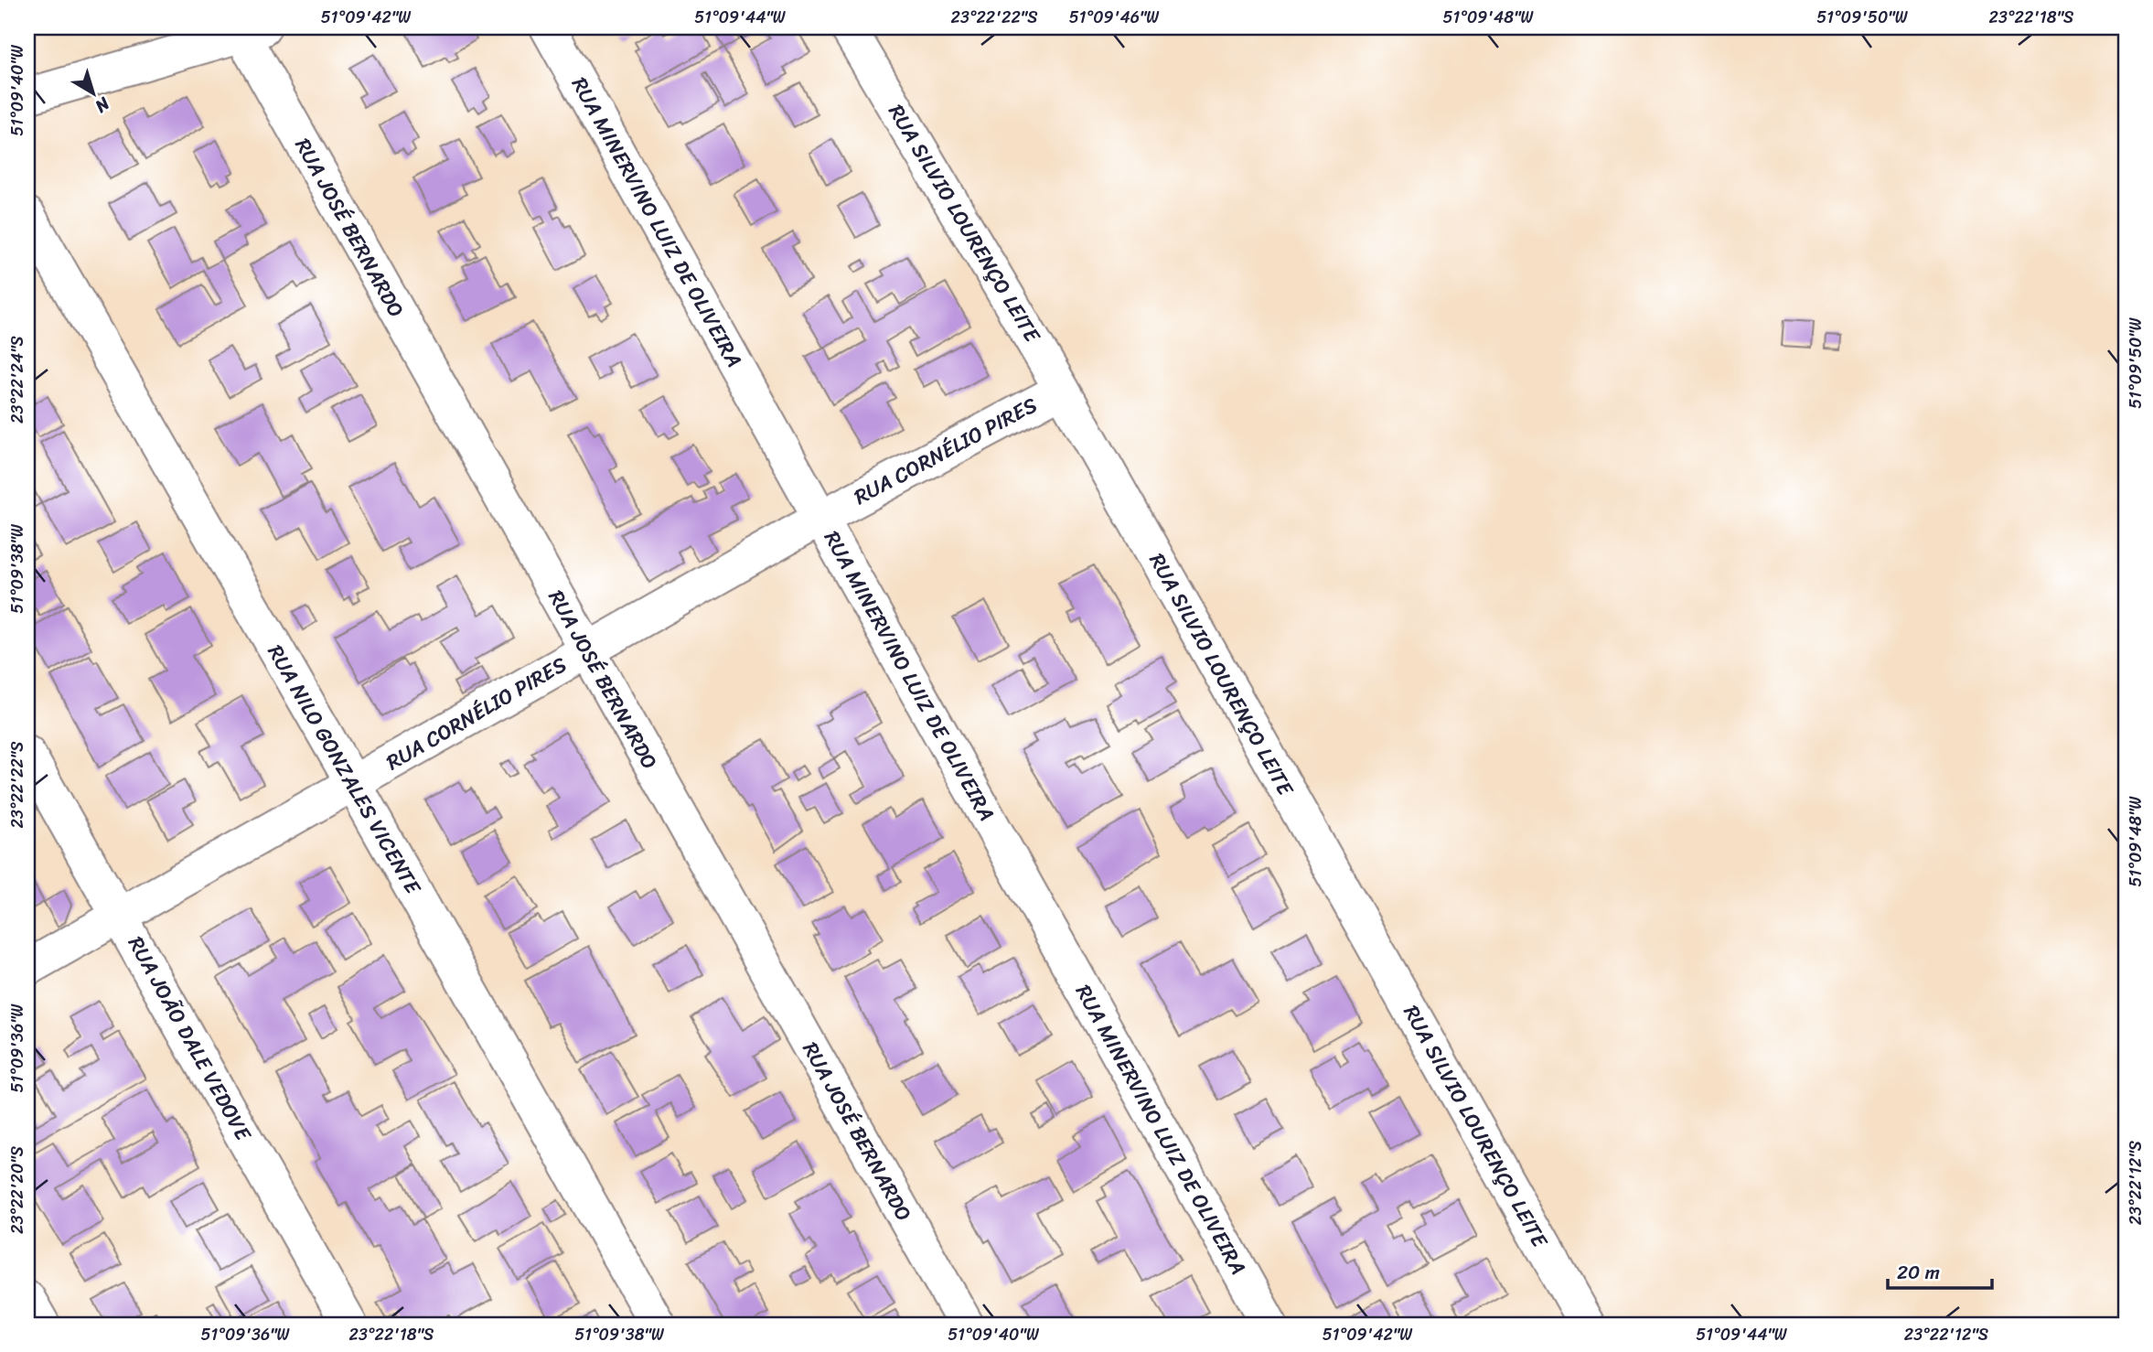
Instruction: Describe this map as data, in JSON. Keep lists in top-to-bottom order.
{
  "streets": {
    "street": [
      "RUA MINERVINO LUIZ DE OLIVEIRA",
      "RUA SILVIO LOURENÇO LEITE",
      "RUA JOSÉ BERNARDO",
      "RUA CORNÉLIO PIRES",
      "RUA NILO GONZALES VICENTE",
      "RUA JOÃO DALE VEDOVE"
    ]
  },
  "crossings": [
    ["RUA MINERVINO LUIZ DE OLIVEIRA", "RUA CORNÉLIO PIRES"],
    ["RUA SILVIO LOURENÇO LEITE", "RUA CORNÉLIO PIRES"],
    ["RUA JOSÉ BERNARDO", "RUA CORNÉLIO PIRES"],
    ["RUA CORNÉLIO PIRES", "RUA NILO GONZALES VICENTE"],
    ["RUA CORNÉLIO PIRES", "RUA JOÃO DALE VEDOVE"]
  ],
  "scale_bar": "20 m",
  "north": "bottom right",
  "coordinates": [
    "51°09'42\"W",
    "51°09'44\"W",
    "23°22'22\"S",
    "51°09'46\"W",
    "51°09'48\"W",
    "51°09'50\"W",
    "23°22'18\"S",
    "51°09'40\"W",
    "23°22'24\"S",
    "51°09'38\"W",
    "51°09'36\"W",
    "23°22'12\"S",
    "23°22'20\"S"
  ]
}
